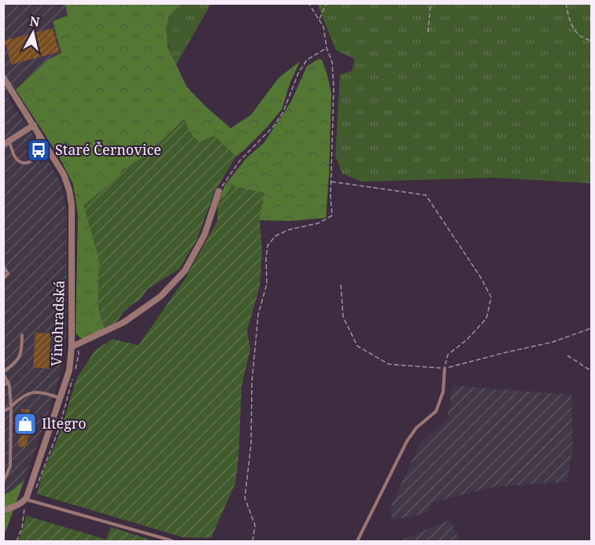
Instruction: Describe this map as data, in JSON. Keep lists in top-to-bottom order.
{
  "streets": {
    "street": ["Vinohradská"]
  },
  "places": {
    "bus stop": ["Staré Černovice"],
    "shop": ["Iltegro"]
  },
  "north": "top"
}
